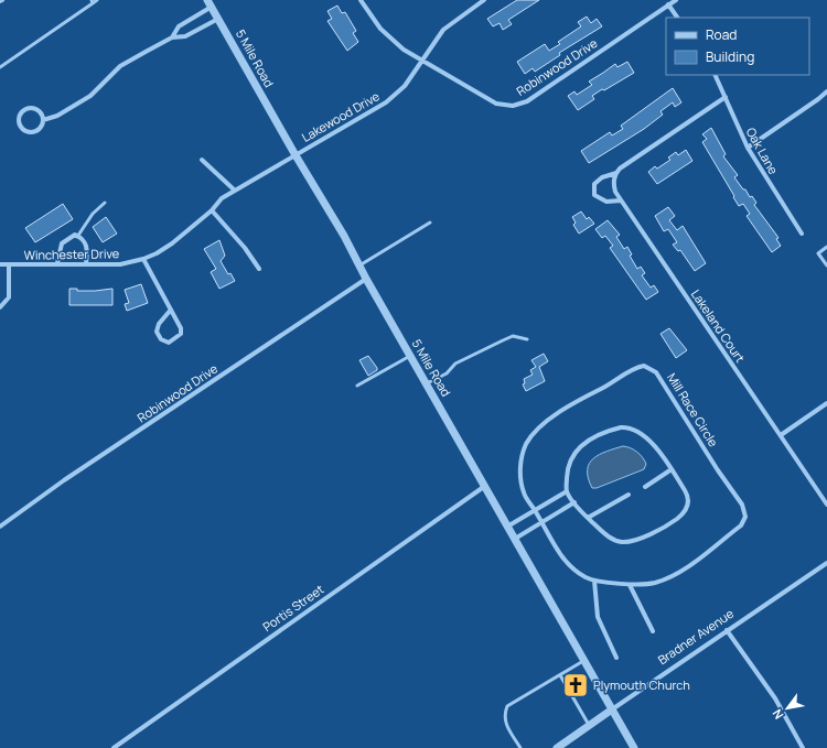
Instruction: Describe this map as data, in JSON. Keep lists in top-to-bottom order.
{
  "streets": {
    "street": [
      "5 Mile Road",
      "Robinwood Drive",
      "Lakewood Drive",
      "Oak Lane",
      "Winchester Drive",
      "Lakeland Court",
      "Mill Race Circle",
      "Portis Street",
      "Bradner Avenue"
    ]
  },
  "crossings": [
    ["5 Mile Road", "Robinwood Drive"],
    ["5 Mile Road", "Lakewood Drive"],
    ["5 Mile Road", "Winchester Drive"],
    ["5 Mile Road", "Portis Street"],
    ["5 Mile Road", "Bradner Avenue"],
    ["Robinwood Drive", "Lakewood Drive"],
    ["Lakewood Drive", "Winchester Drive"]
  ],
  "places": {
    "church": ["Plymouth Church"]
  },
  "legend": ["Road", "Building"],
  "north": "bottom left"
}
